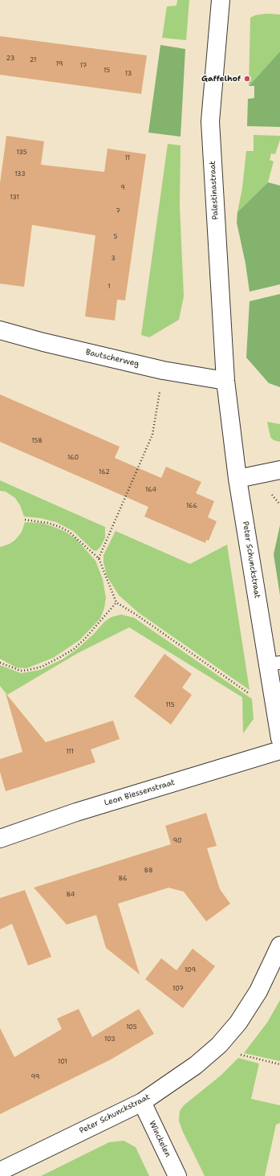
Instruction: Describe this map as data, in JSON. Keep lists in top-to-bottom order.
{
  "streets": {
    "street": [
      "Palestinastraat",
      "Bautscherweg",
      "Peter Schunckstraat",
      "Leon Biessenstraat",
      "Winckelen"
    ]
  },
  "crossings": [
    ["Palestinastraat", "Bautscherweg"],
    ["Palestinastraat", "Peter Schunckstraat"],
    ["Bautscherweg", "Peter Schunckstraat"],
    ["Peter Schunckstraat", "Winckelen"]
  ],
  "places": ["Gaffelhof"],
  "house_numbers": [
    "23",
    "21",
    "19",
    "17",
    "15",
    "13",
    "135",
    "11",
    "133",
    "9",
    "131",
    "7",
    "5",
    "3",
    "1",
    "158",
    "160",
    "162",
    "164",
    "166",
    "115",
    "111",
    "90",
    "88",
    "86",
    "84",
    "109",
    "107",
    "105",
    "103",
    "101",
    "99"
  ]
}
